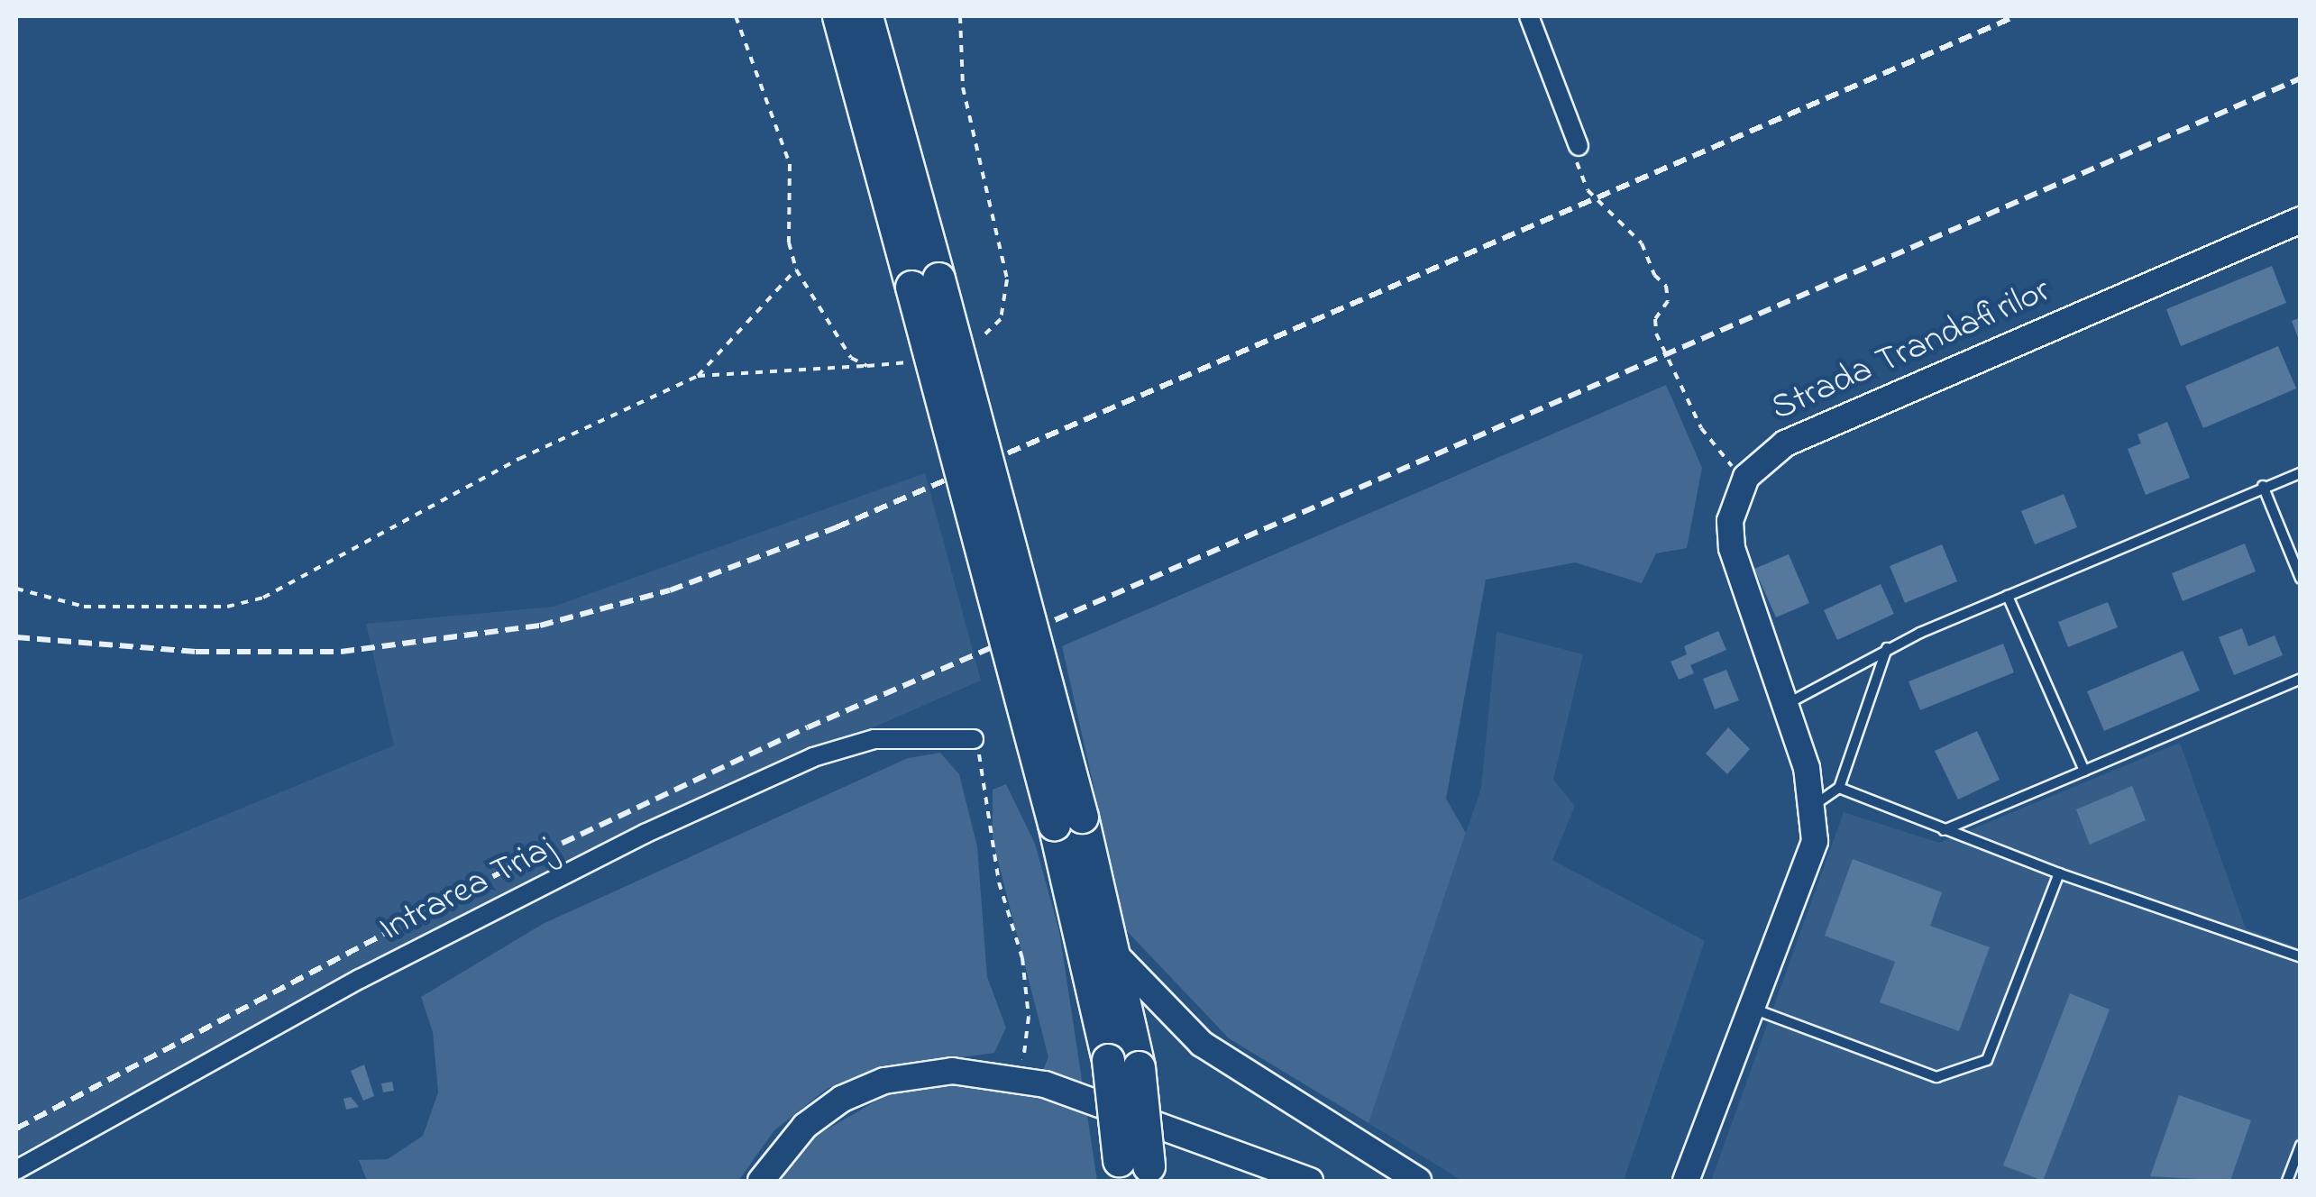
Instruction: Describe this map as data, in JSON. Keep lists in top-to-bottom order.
{
  "streets": {
    "main road": ["Strada Trandafirilor"],
    "street": ["Intrarea Triaj"]
  }
}
